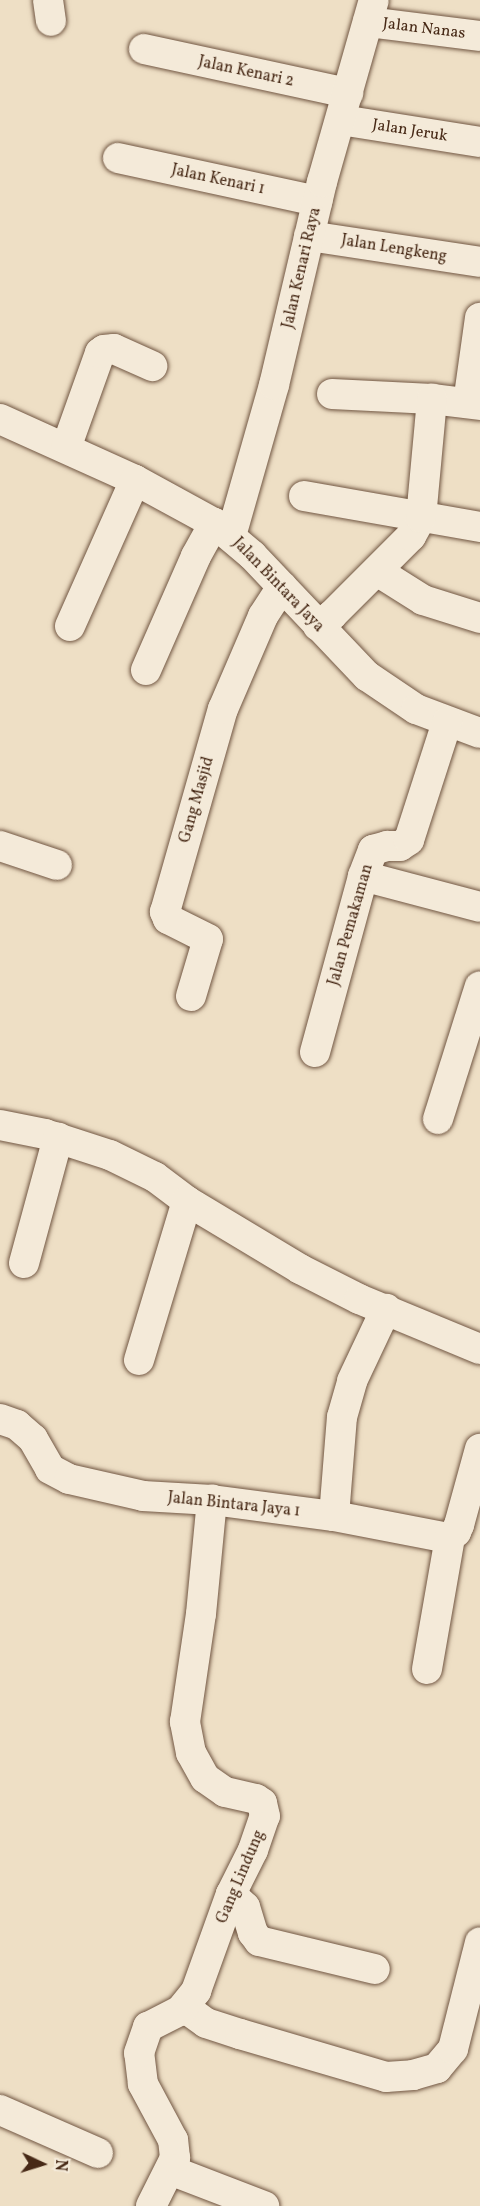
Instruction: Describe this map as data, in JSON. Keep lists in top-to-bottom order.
{
  "streets": {
    "street": [
      "Jalan Nanas",
      "Jalan Kenari 2",
      "Jalan Jeruk",
      "Jalan Kenari 1",
      "Jalan Lengkeng",
      "Jalan Kenari Raya",
      "Jalan Bintara Jaya",
      "Gang Masjid",
      "Jalan Pemakaman",
      "Jalan Bintara Jaya 1",
      "Gang Lindung"
    ]
  },
  "crossings": [
    ["Jalan Nanas", "Jalan Kenari Raya"],
    ["Jalan Kenari 2", "Jalan Jeruk"],
    ["Jalan Kenari 2", "Jalan Kenari Raya"],
    ["Jalan Jeruk", "Jalan Kenari Raya"],
    ["Jalan Kenari 1", "Jalan Kenari Raya"],
    ["Jalan Lengkeng", "Jalan Kenari Raya"],
    ["Jalan Kenari Raya", "Jalan Bintara Jaya"],
    ["Jalan Bintara Jaya", "Gang Masjid"],
    ["Jalan Bintara Jaya", "Jalan Pemakaman"],
    ["Jalan Bintara Jaya 1", "Gang Lindung"]
  ],
  "north": "right"
}
